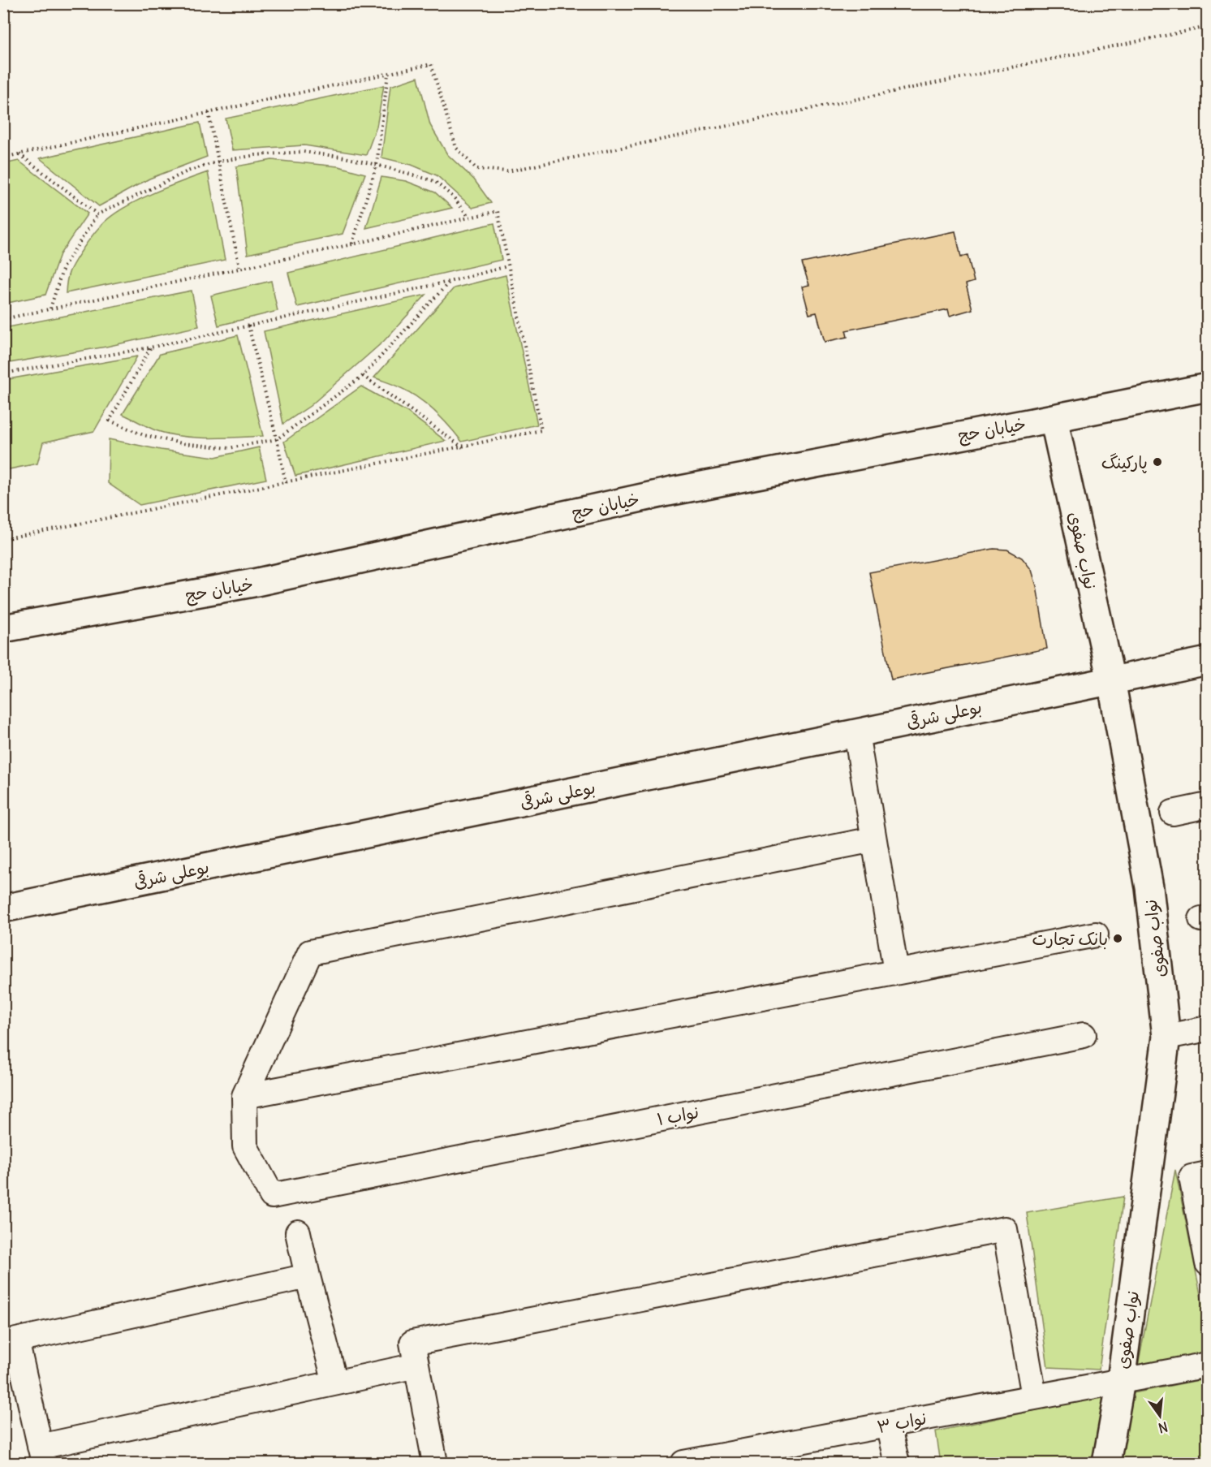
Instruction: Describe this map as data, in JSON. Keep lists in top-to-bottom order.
{
  "streets": {
    "street": [
      "خیابان حج",
      "نواب صفوی",
      "بوعلی شرقی",
      "نواب ۱",
      "نواب ۳"
    ]
  },
  "crossings": [
    ["خیابان حج", "نواب صفوی"],
    ["نواب صفوی", "بوعلی شرقی"],
    ["نواب صفوی", "نواب ۳"]
  ],
  "places": ["پارکینگ", "بانک تجارت"],
  "north": "bottom"
}
